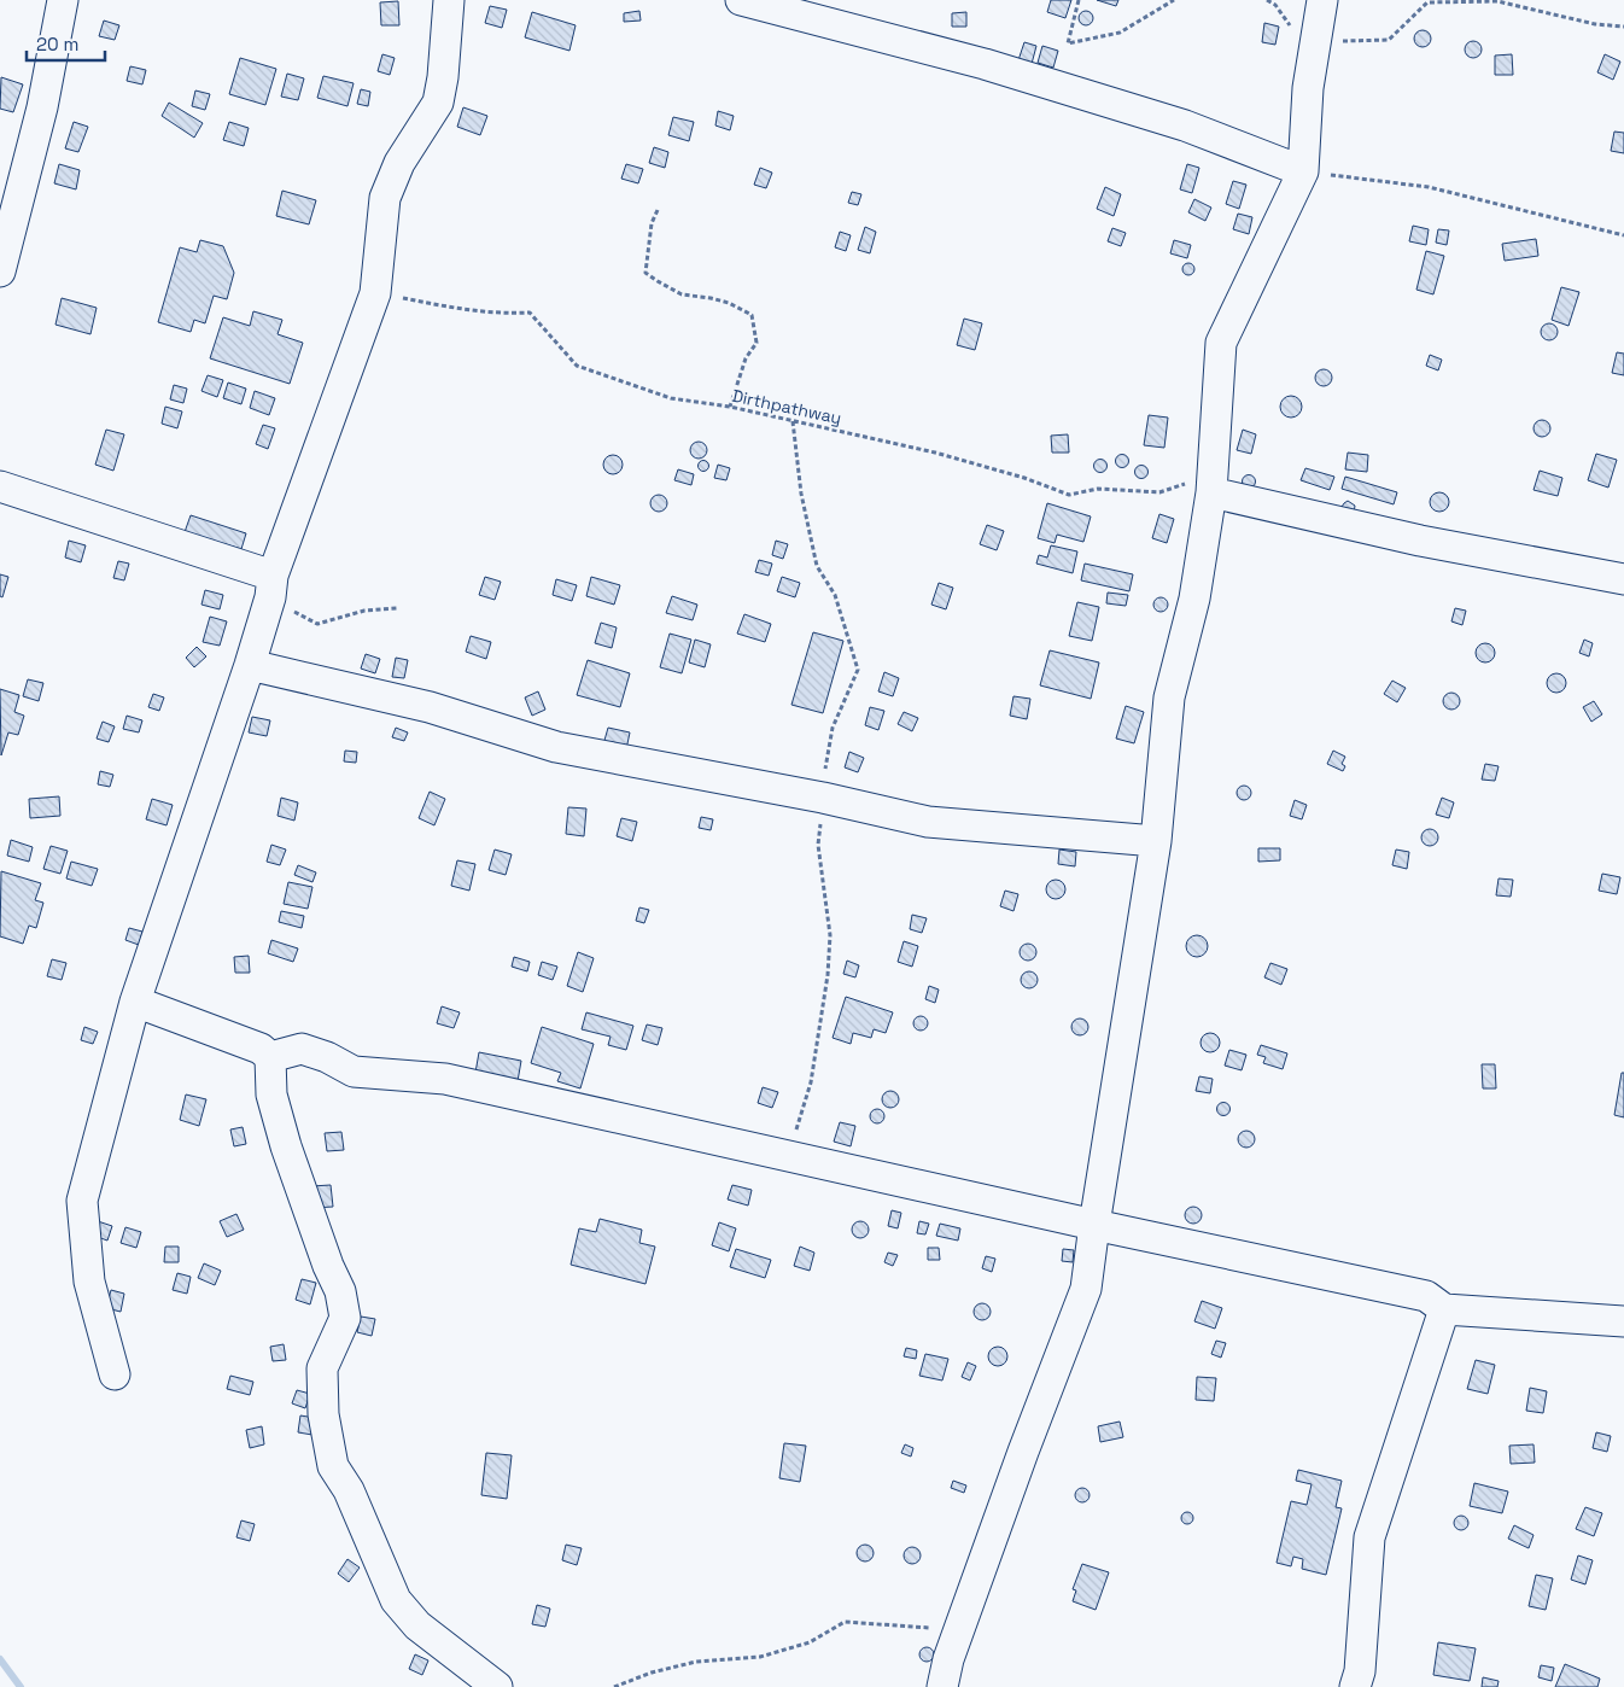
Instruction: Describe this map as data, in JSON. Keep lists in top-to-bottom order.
{
  "streets": {
    "path": ["Dirthpathway"]
  },
  "scale_bar": "20 m"
}
